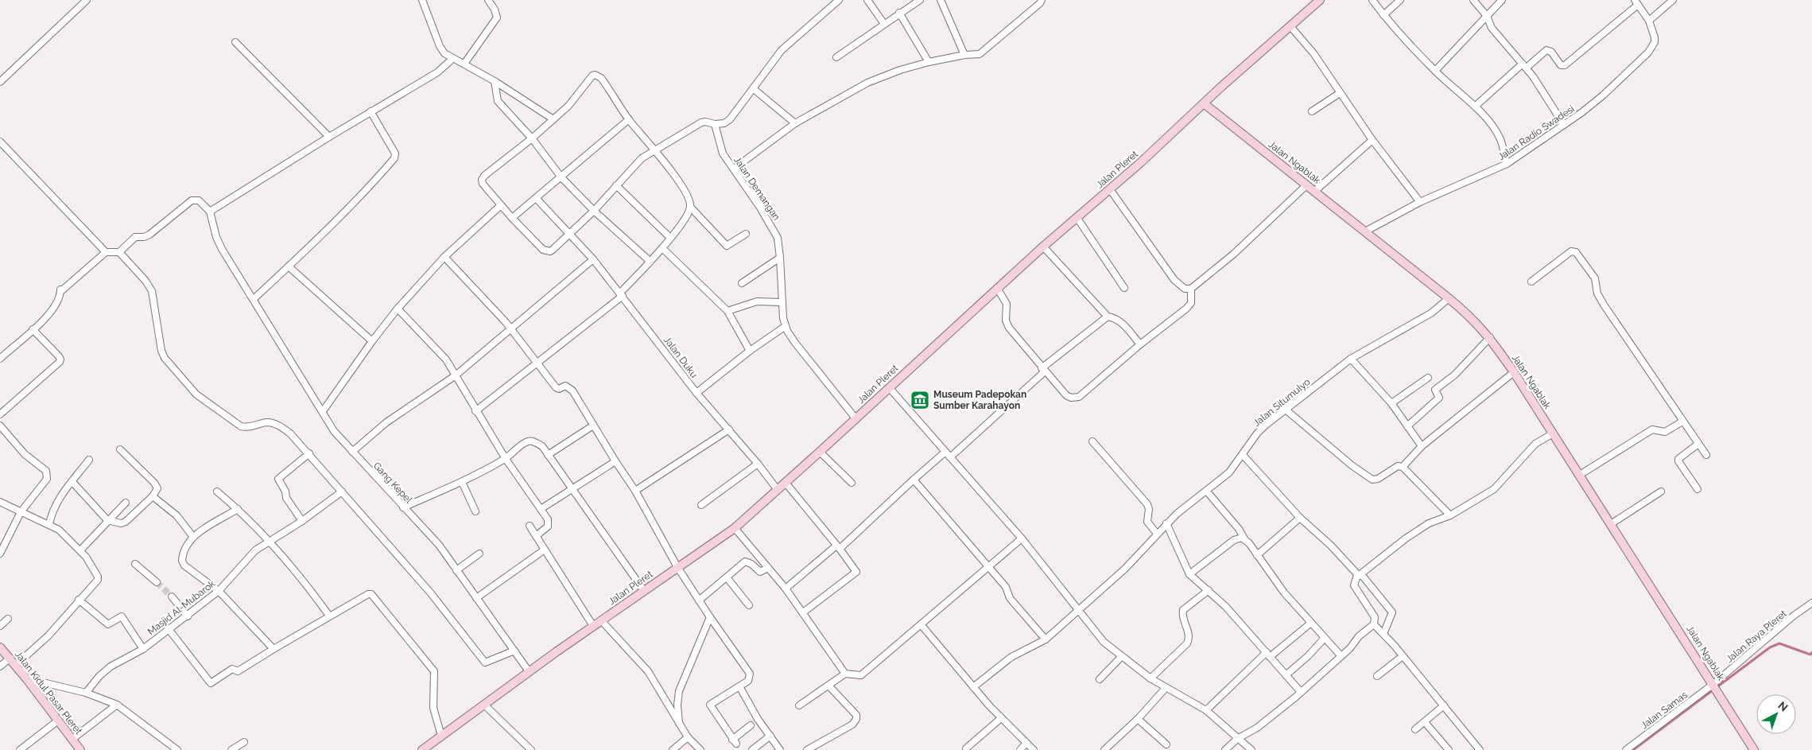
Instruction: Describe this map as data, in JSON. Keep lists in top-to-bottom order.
{
  "streets": {
    "main road": ["Jalan Ngablak", "Jalan Pleret", "Jalan Kidul Pasar Pleret"],
    "street": [
      "Jalan Radio Swadesi",
      "Jalan Demangan",
      "Jalan Duku",
      "Jalan Situmulyo",
      "Gang Kepel",
      "Masjid Al-Mubarok",
      "Jalan Raya Pleret",
      "Jalan Samas"
    ]
  },
  "crossings": [
    ["Jalan Radio Swadesi", "Jalan Ngablak"],
    ["Jalan Ngablak", "Jalan Pleret"],
    ["Jalan Ngablak", "Jalan Situmulyo"],
    ["Jalan Ngablak", "Jalan Raya Pleret"],
    ["Jalan Ngablak", "Jalan Samas"],
    ["Jalan Pleret", "Jalan Demangan"],
    ["Jalan Pleret", "Jalan Duku"],
    ["Jalan Pleret", "Gang Kepel"],
    ["Jalan Raya Pleret", "Jalan Samas"]
  ],
  "places": {
    "museum": ["Museum Padepokan Sumber Karahayon"]
  },
  "north": "top right"
}
